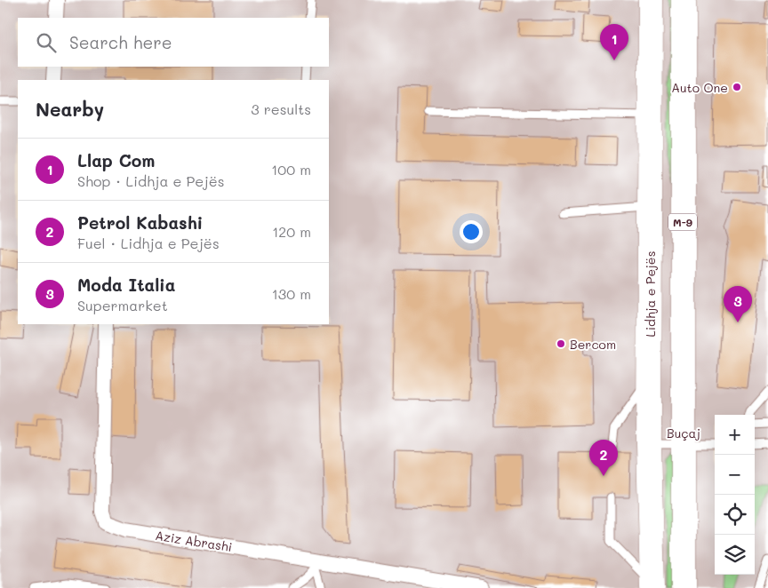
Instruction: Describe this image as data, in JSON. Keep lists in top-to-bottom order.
{
  "streets": {
    "highway": ["M-9", "Lidhja e Pejës"],
    "street": ["Aziz Abrashi"],
    "lane": ["Buçaj"]
  },
  "crossings": [
    ["M-9", "Buçaj"],
    ["Lidhja e Pejës", "Buçaj"]
  ],
  "places": ["Auto One", "Bercom"],
  "page": {
    "search": "Search here",
    "pins": ["1", "3", "2"],
    "heading": ["Nearby", "3 results"],
    "list": [
      {
        "mark": "1",
        "name": "Llap Com",
        "note": "Shop · Lidhja e Pejës",
        "value": "100 m"
      },
      {
        "mark": "2",
        "name": "Petrol Kabashi",
        "note": "Fuel · Lidhja e Pejës",
        "value": "120 m"
      },
      {
        "mark": "3",
        "name": "Moda Italia",
        "note": "Supermarket",
        "value": "130 m"
      }
    ],
    "map_buttons": ["+", "−"]
  }
}
